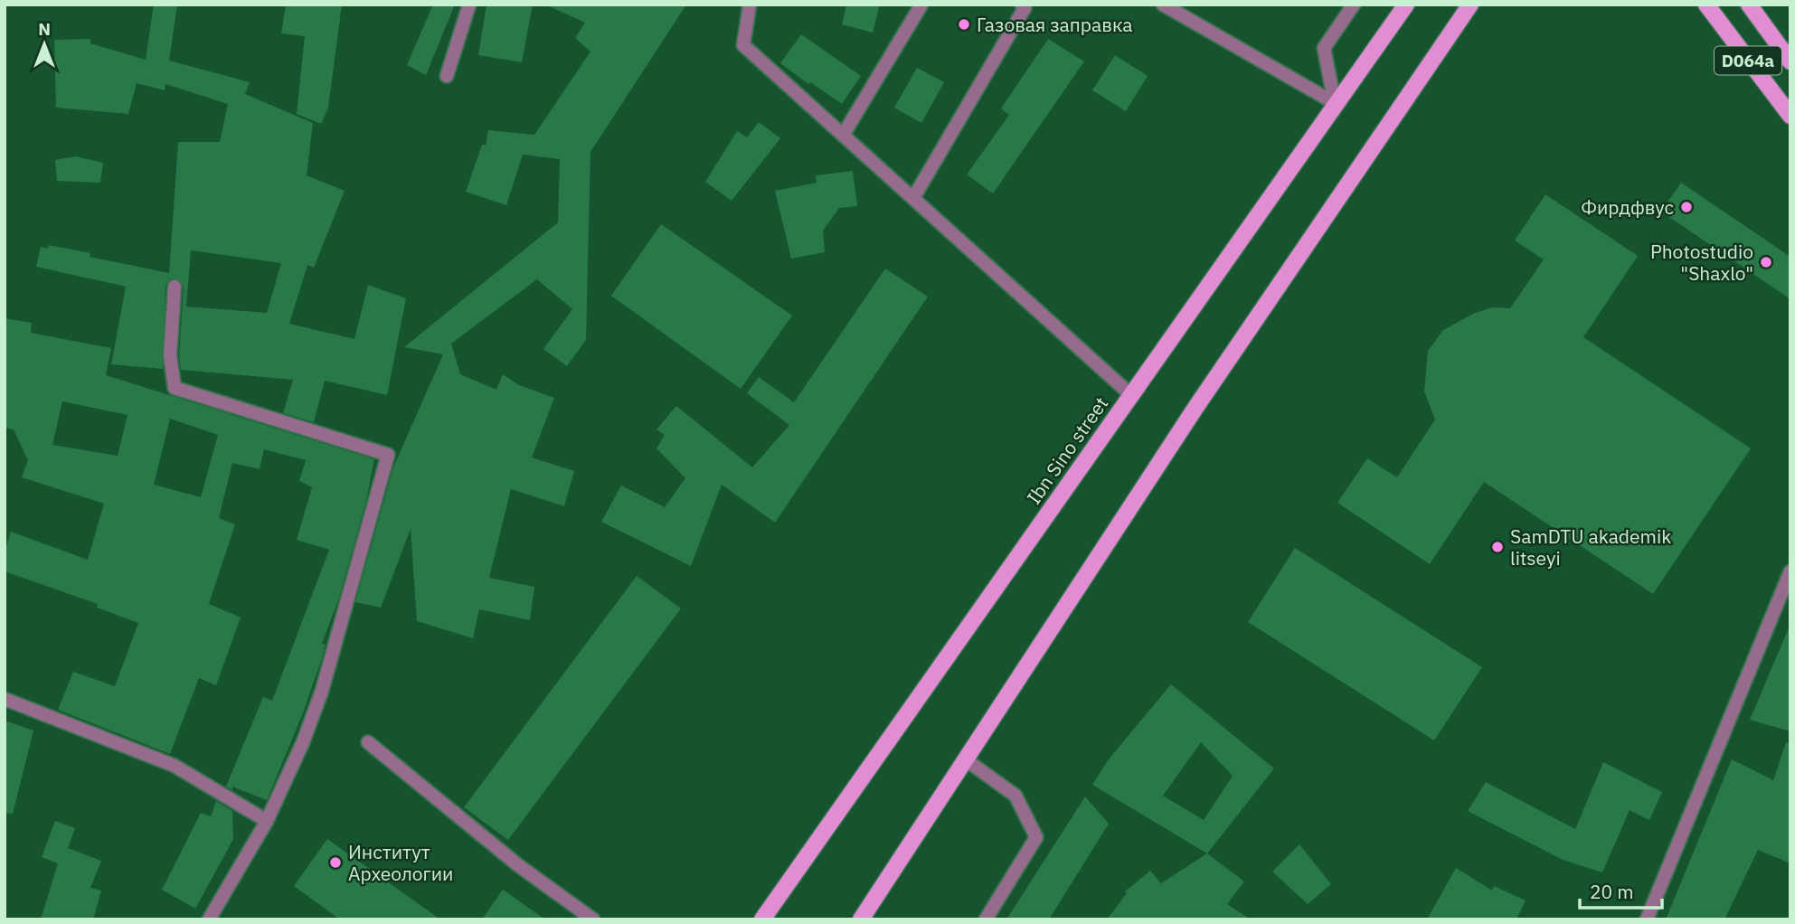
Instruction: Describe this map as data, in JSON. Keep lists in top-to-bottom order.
{
  "streets": {
    "main road": ["D064a", "Ibn Sino street"]
  },
  "places": [
    "Газовая заправка",
    "Фирдфвус",
    "Photostudio \"Shaxlo\"",
    "SamDTU akademik litseyi",
    "Институт Археологии"
  ],
  "scale_bar": "20 m",
  "north": "top"
}
